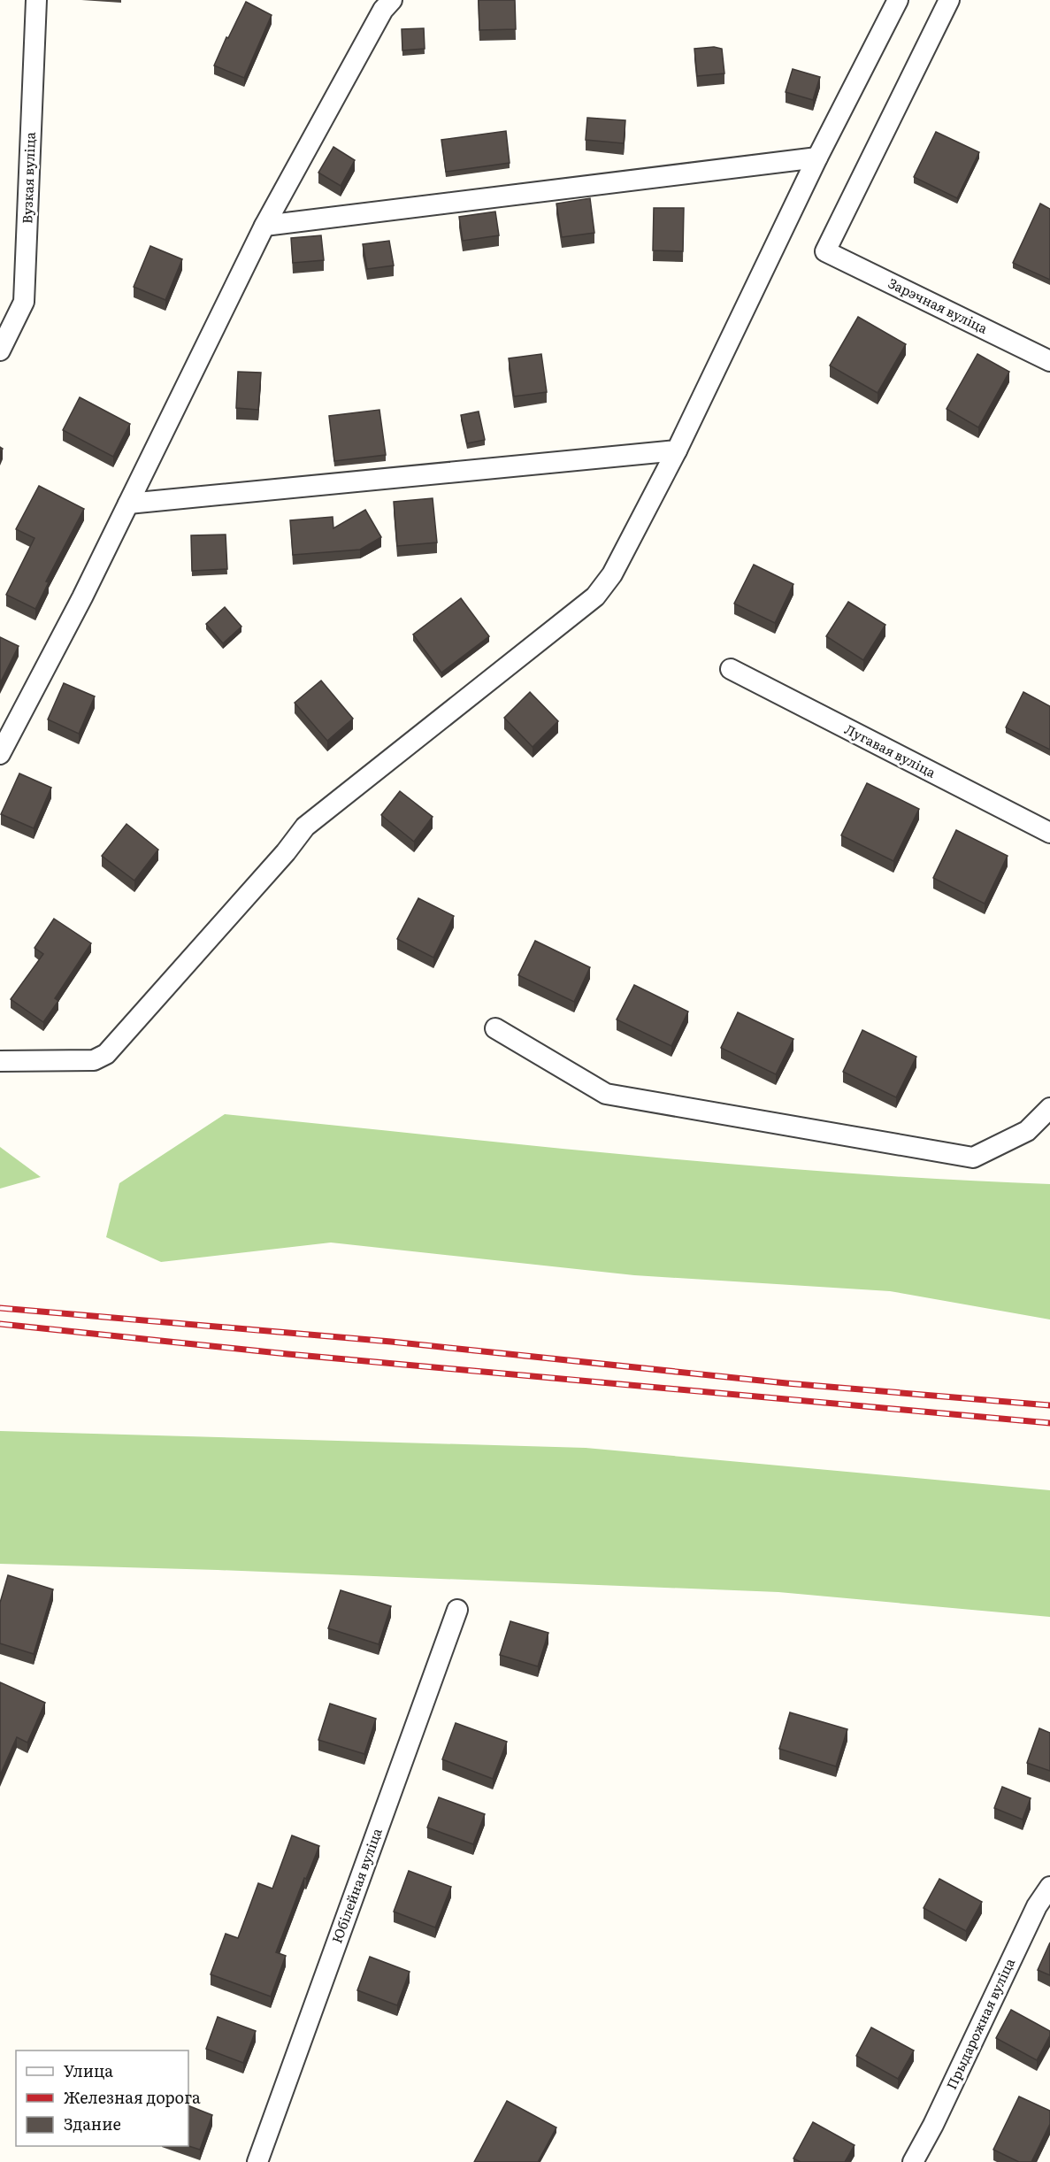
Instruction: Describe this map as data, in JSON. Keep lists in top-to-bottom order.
{
  "streets": {
    "street": [
      "Вузкая вуліца",
      "Зарэчная вуліца",
      "Лугавая вуліца",
      "Юбілейная вуліца",
      "Прыдарожная вуліца"
    ]
  },
  "legend": ["Улица", "Железная дорога", "Здание"]
}
